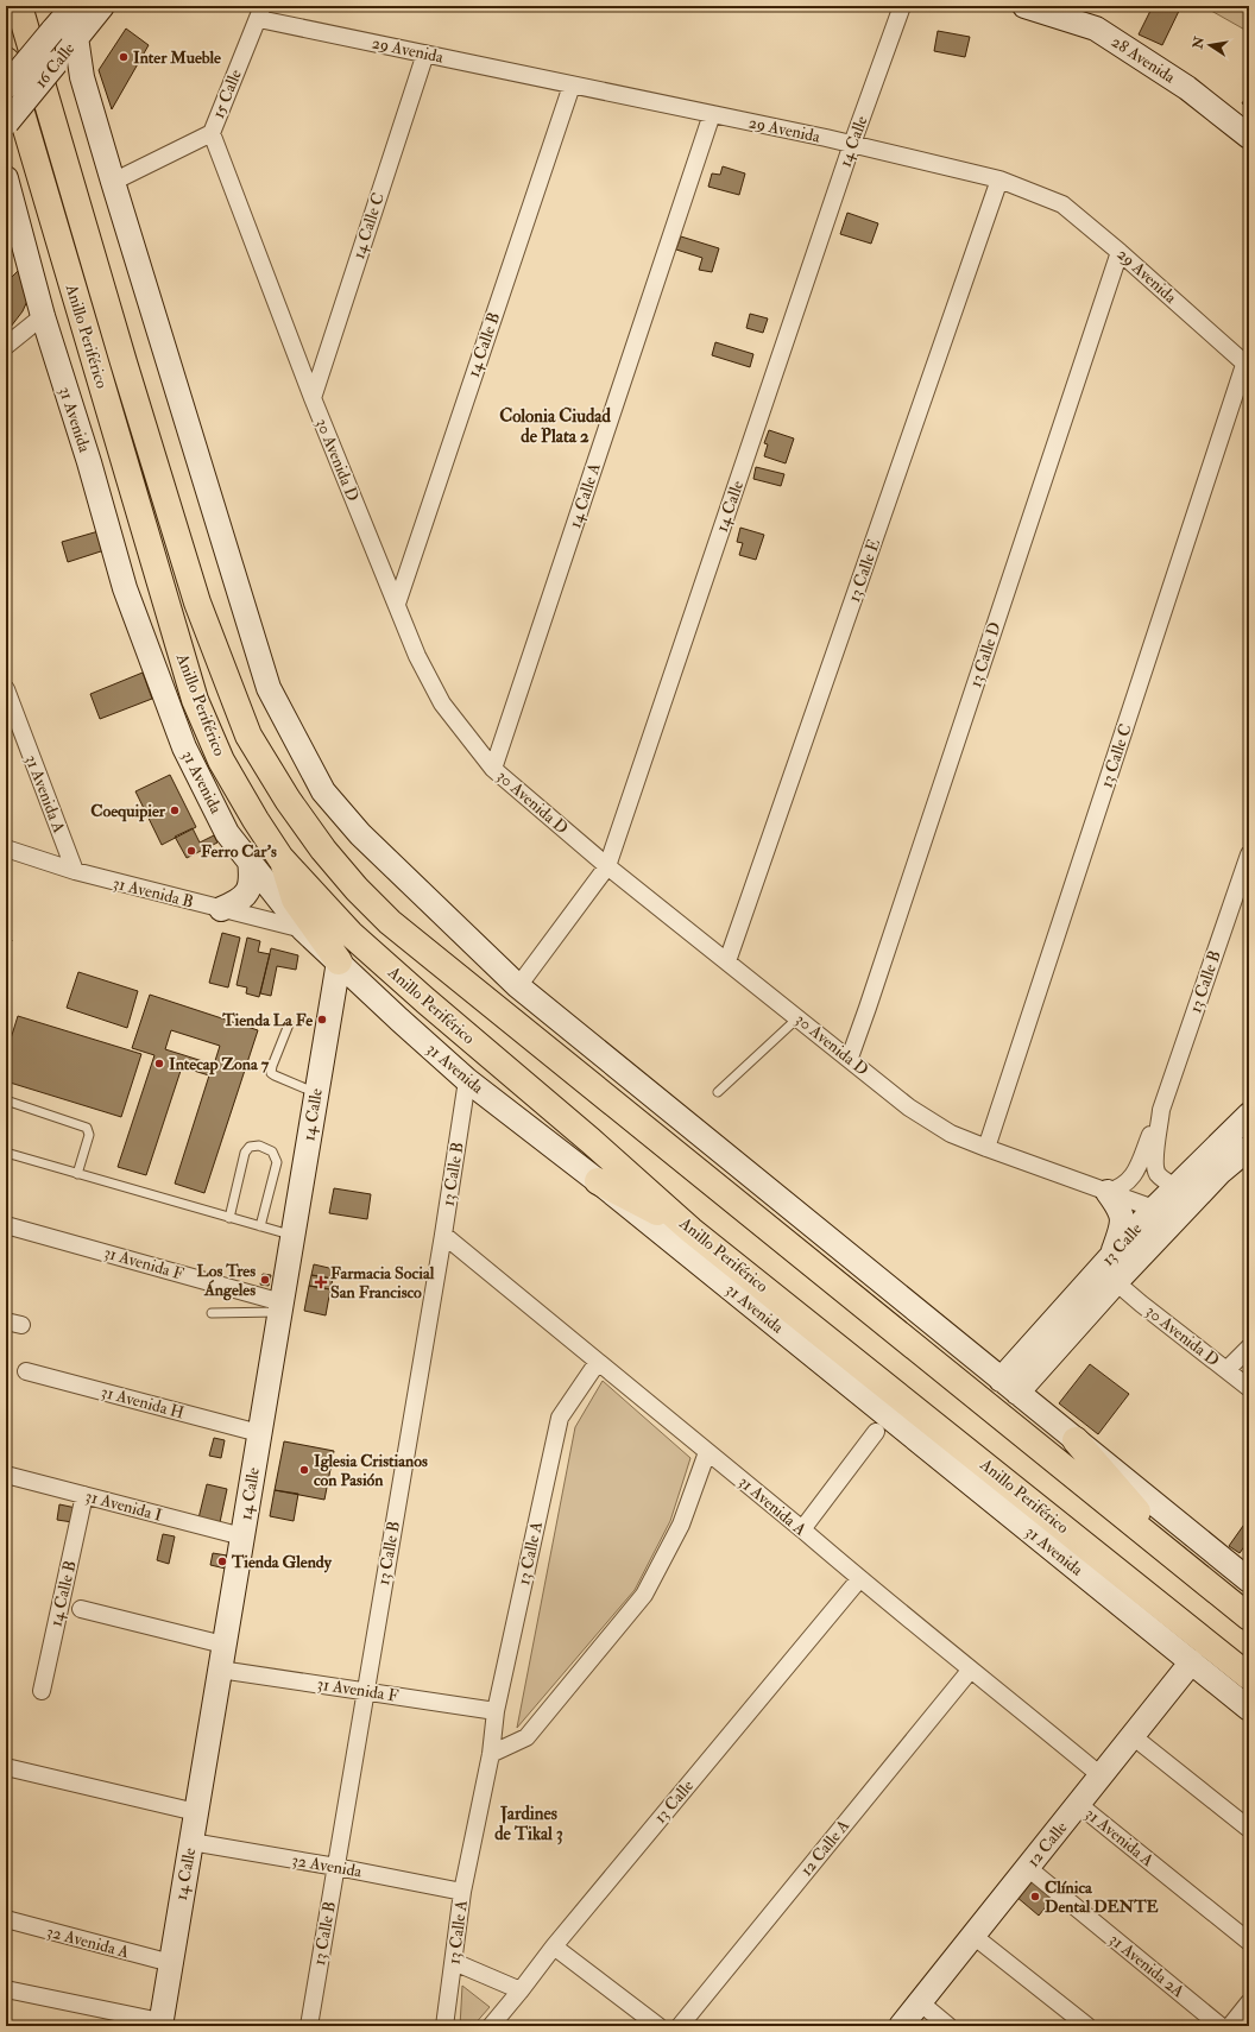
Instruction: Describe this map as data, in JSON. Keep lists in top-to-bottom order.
{
  "streets": {
    "highway": ["Anillo Periférico"],
    "street": [
      "29 Avenida",
      "28 Avenida",
      "16 Calle",
      "15 Calle",
      "14 Calle",
      "14 Calle C",
      "14 Calle B",
      "31 Avenida",
      "30 Avenida D",
      "14 Calle A",
      "13 Calle E",
      "13 Calle D",
      "13 Calle C",
      "31 Avenida A",
      "31 Avenida B",
      "13 Calle B",
      "13 Calle",
      "31 Avenida F",
      "31 Avenida H",
      "31 Avenida I",
      "13 Calle A",
      "12 Calle",
      "12 Calle A",
      "32 Avenida",
      "32 Avenida A",
      "31 Avenida 2A"
    ]
  },
  "crossings": [
    ["29 Avenida", "15 Calle"],
    ["29 Avenida", "14 Calle"],
    ["29 Avenida", "14 Calle C"],
    ["29 Avenida", "14 Calle B"],
    ["29 Avenida", "14 Calle A"],
    ["29 Avenida", "13 Calle E"],
    ["29 Avenida", "13 Calle D"],
    ["29 Avenida", "13 Calle C"],
    ["15 Calle", "30 Avenida D"],
    ["14 Calle", "31 Avenida"],
    ["14 Calle", "30 Avenida D"],
    ["14 Calle", "31 Avenida F"],
    ["14 Calle", "31 Avenida H"],
    ["14 Calle", "31 Avenida I"],
    ["14 Calle", "32 Avenida"],
    ["14 Calle", "32 Avenida A"],
    ["14 Calle C", "30 Avenida D"],
    ["14 Calle B", "30 Avenida D"],
    ["14 Calle B", "31 Avenida I"],
    ["31 Avenida", "31 Avenida B"],
    ["31 Avenida", "13 Calle B"],
    ["31 Avenida", "12 Calle"],
    ["30 Avenida D", "14 Calle A"],
    ["30 Avenida D", "13 Calle E"],
    ["30 Avenida D", "13 Calle D"],
    ["30 Avenida D", "13 Calle C"],
    ["30 Avenida D", "13 Calle B"],
    ["30 Avenida D", "13 Calle"],
    ["31 Avenida A", "31 Avenida B"],
    ["31 Avenida A", "13 Calle B"],
    ["31 Avenida A", "13 Calle"],
    ["31 Avenida A", "13 Calle A"],
    ["31 Avenida A", "12 Calle"],
    ["31 Avenida A", "12 Calle A"],
    ["13 Calle B", "13 Calle"],
    ["13 Calle B", "31 Avenida F"],
    ["13 Calle B", "32 Avenida"],
    ["31 Avenida F", "13 Calle A"],
    ["13 Calle A", "32 Avenida"],
    ["12 Calle", "31 Avenida 2A"]
  ],
  "districts": ["Colonia Ciudad de Plata 2", "Jardines de Tikal 3"],
  "places": {
    "other": [
      "Inter Mueble",
      "Coequipier",
      "Ferro Car's",
      "Tienda La Fe",
      "Intecap Zona 7",
      "Los Tres Ángeles",
      "Iglesia Cristianos con Pasión",
      "Tienda Glendy",
      "Clínica Dental DENTE"
    ],
    "health": ["Farmacia Social San Francisco"]
  },
  "north": "left"
}
